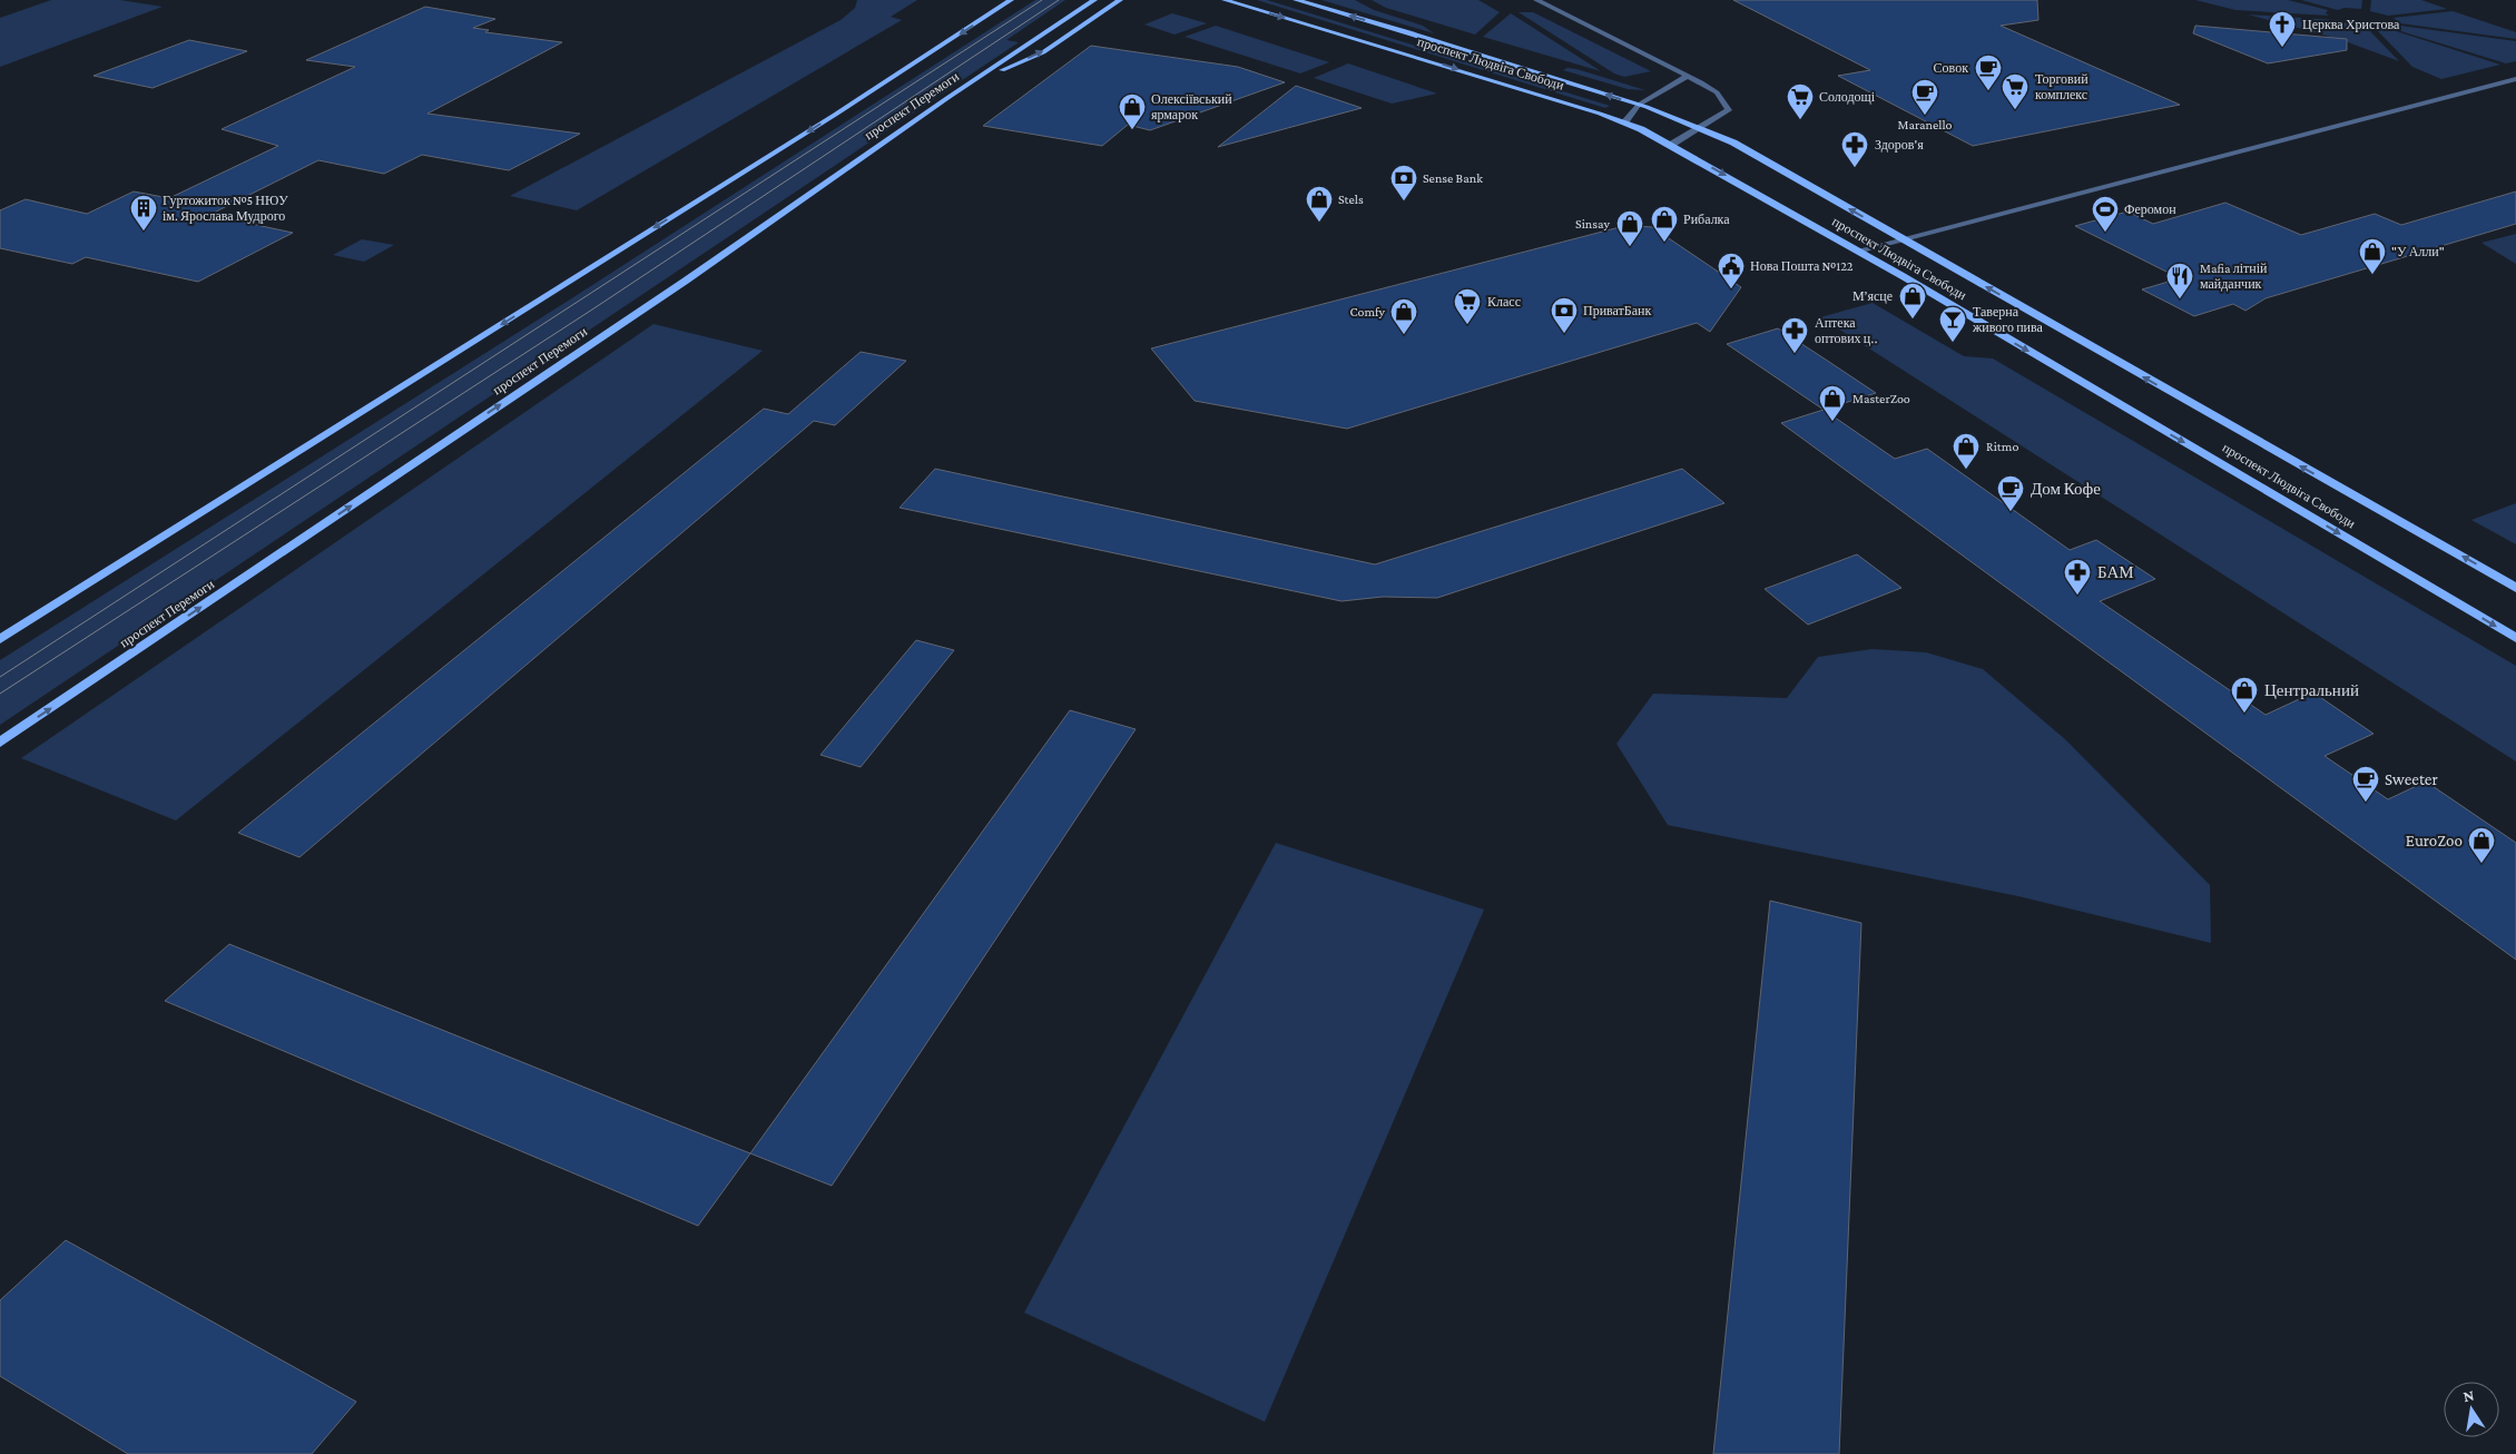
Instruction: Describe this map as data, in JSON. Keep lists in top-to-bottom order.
{
  "streets": {
    "main road": ["проспект Людвіга Свободи", "проспект Перемоги"]
  },
  "places": {
    "church": ["Церква Христова"],
    "cafe": [
      "Совок",
      "Maranello",
      "Дом Кофе",
      "Sweeter"
    ],
    "supermarket": ["Торговий комплекс", "Солодощі", "Класс"],
    "shop": [
      "Олексіївський ярмарок",
      "Stels",
      "Рибалка",
      "Sinsay",
      "\"У Алли\"",
      "М’ясце",
      "Comfy",
      "MasterZoo",
      "Ritmo",
      "Центральний",
      "EuroZoo"
    ],
    "pharmacy": ["Здоров'я", "Аптека оптових ц‥", "БАМ"],
    "bank": ["Sense Bank", "ПриватБанк"],
    "building": ["Гуртожиток №5 НЮУ ім. Ярослава Мудрого"],
    "sports": ["Феромон"],
    "public building": ["Нова Пошта №122"],
    "restaurant": ["Mafia літній майданчик"],
    "bar": ["Таверна живого пива"]
  },
  "north": "top"
}
